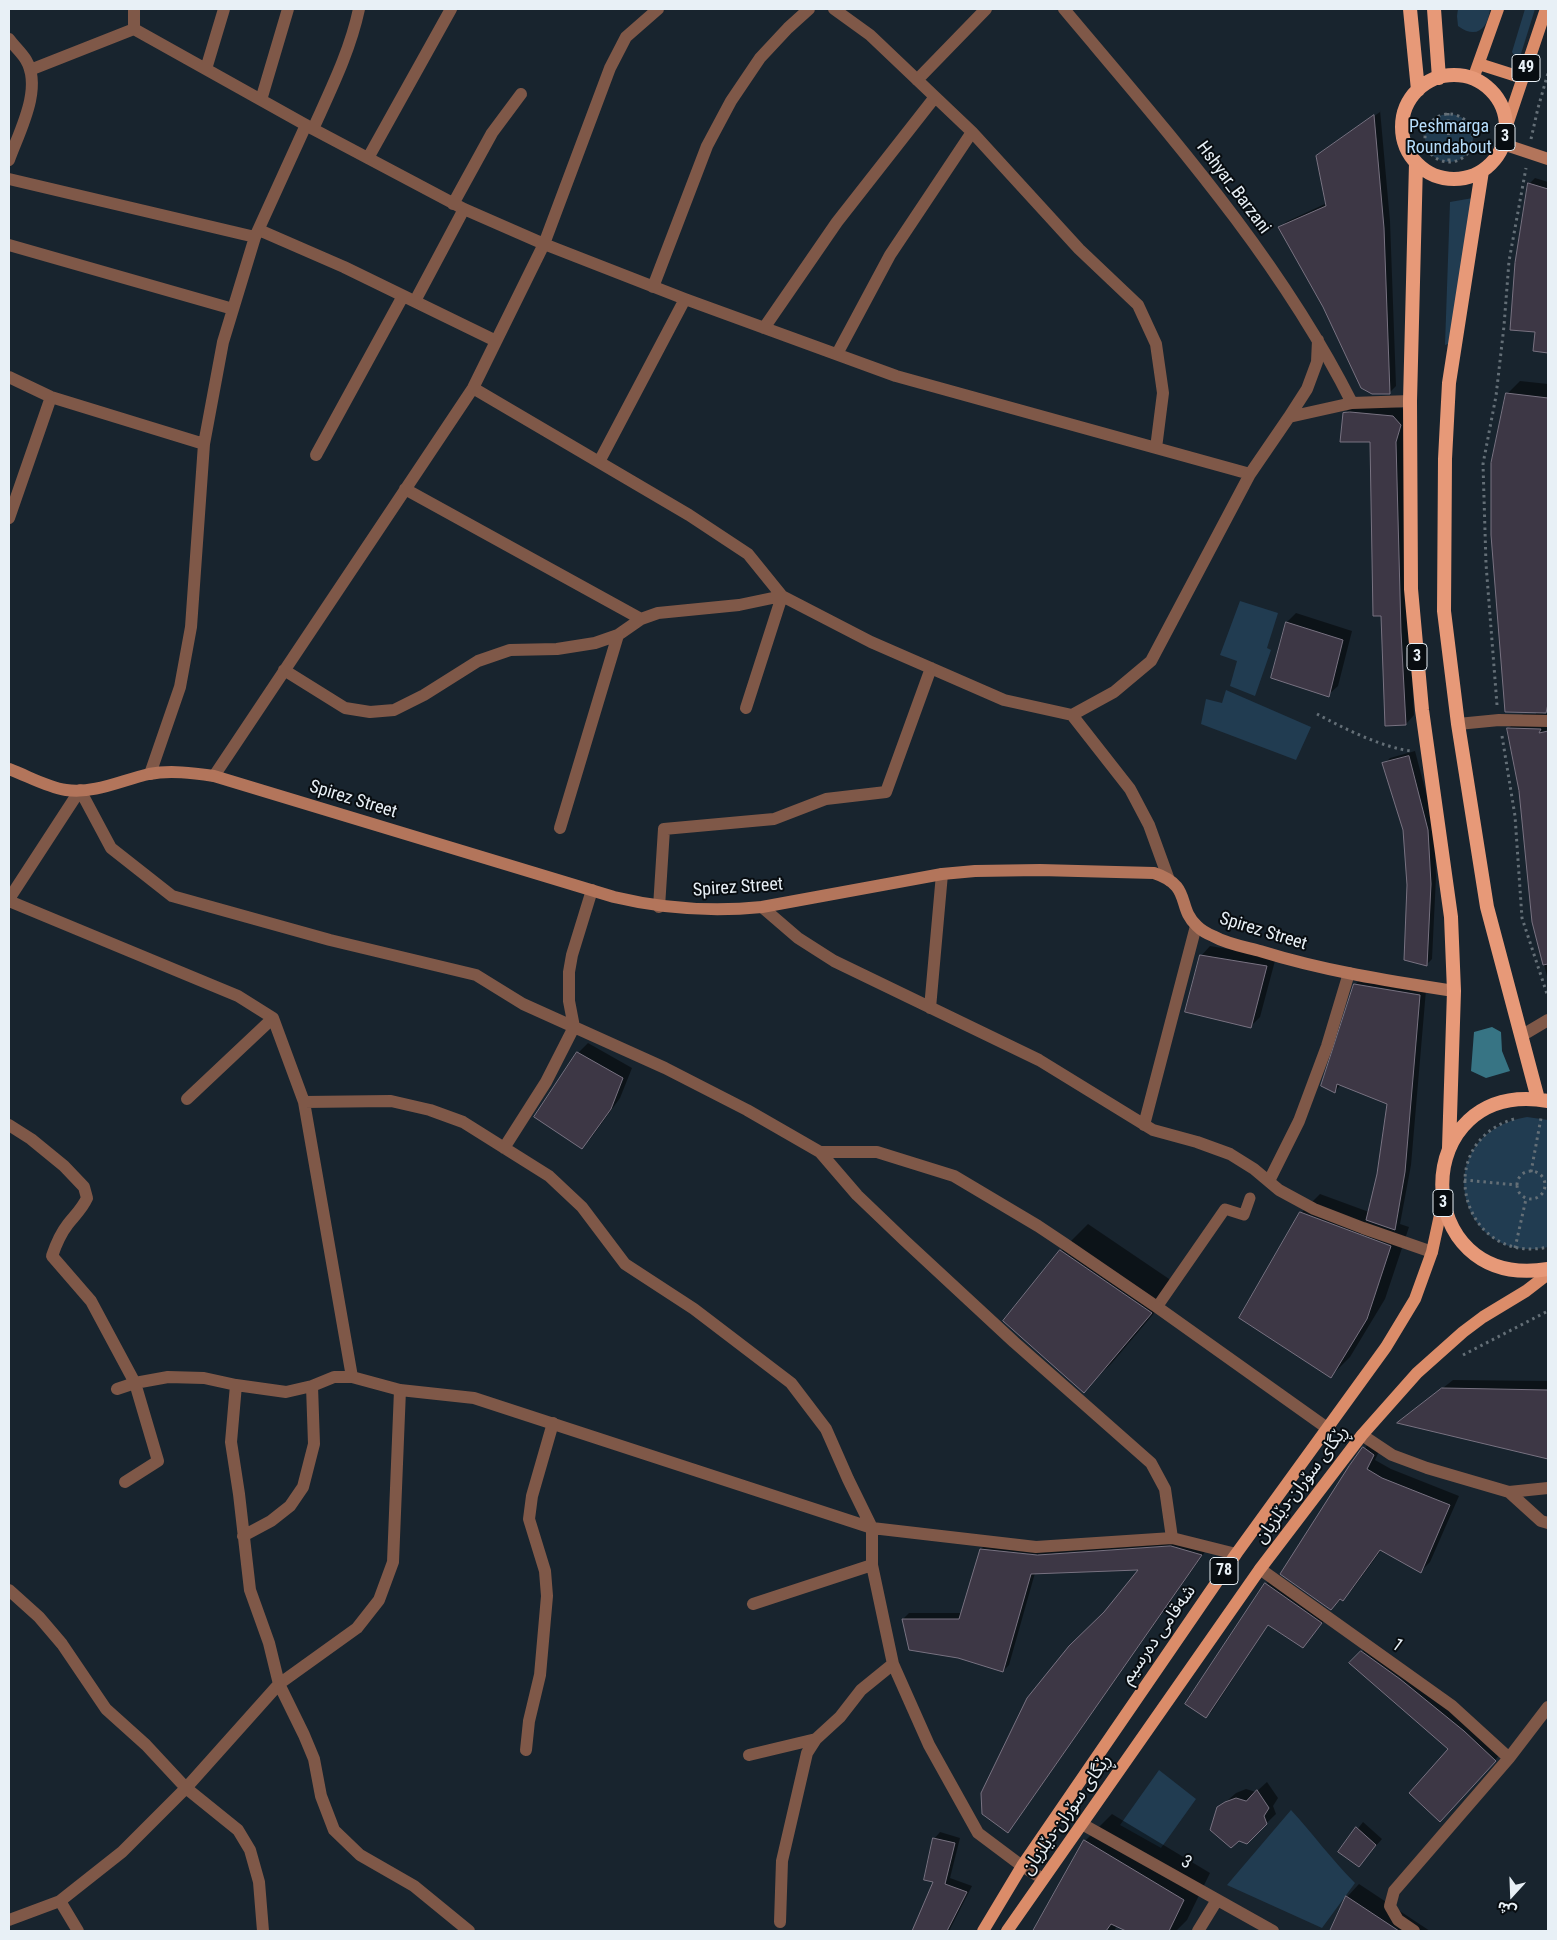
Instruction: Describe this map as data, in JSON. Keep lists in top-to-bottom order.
{
  "streets": {
    "highway": ["3"],
    "main road": [
      "49",
      "Spirez Street",
      "ڕێگای سۆران-دێلزیان",
      "78",
      "شەقامی دەرسیم"
    ],
    "street": ["Hshyar_Barzani", "1"]
  },
  "crossings": [
    ["49", "3"],
    ["3", "Spirez Street"],
    ["3", "ڕێگای سۆران-دێلزیان"],
    ["3", "شەقامی دەرسیم"],
    ["ڕێگای سۆران-دێلزیان", "1"]
  ],
  "parks": ["Peshmarga Roundabout"],
  "north": "bottom"
}
